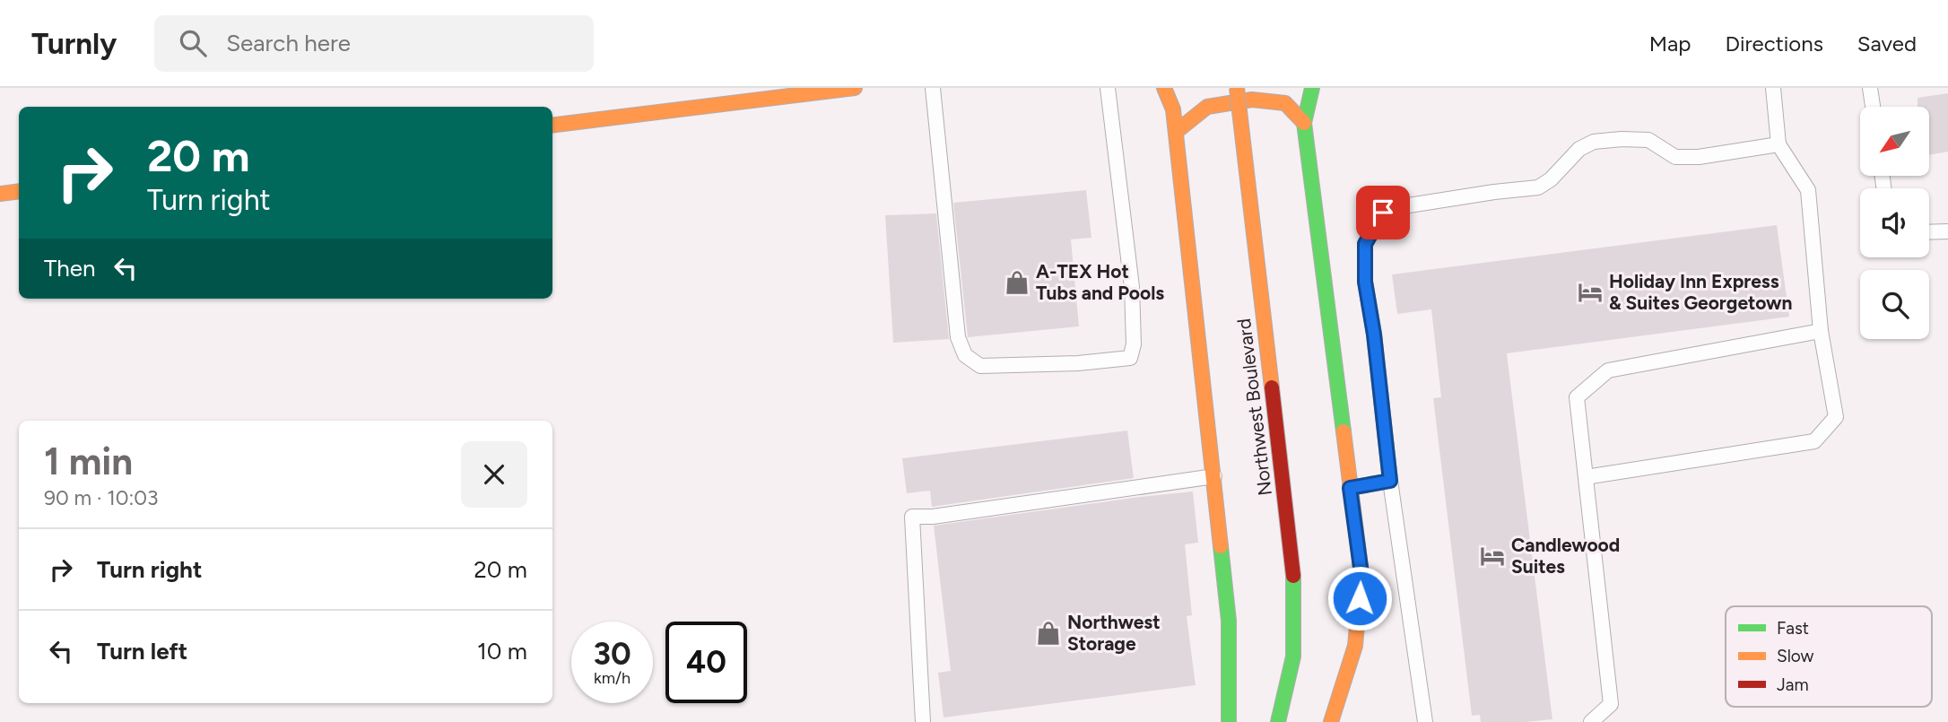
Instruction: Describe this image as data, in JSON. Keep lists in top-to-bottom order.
{
  "streets": {
    "street": ["Northwest Boulevard"]
  },
  "places": {
    "shop": ["A-TEX Hot Tubs and Pools", "Northwest Storage"],
    "hotel": ["Holiday Inn Express & Suites Georgetown", "Candlewood Suites"]
  },
  "legend": ["Fast", "Slow", "Jam"],
  "north": "bottom left",
  "page": {
    "header": "Turnly",
    "search": "Search here",
    "nav": ["Map", "Directions", "Saved"],
    "turn": ["20 m", "Turn right"],
    "then": "Then",
    "heading": ["1 min", "90 m · 10:03"],
    "list": [
      {
        "name": "Turn right",
        "value": "20 m"
      },
      {
        "name": "Turn left",
        "value": "10 m"
      }
    ],
    "speed": "30 km/h",
    "limit": "40"
  }
}
